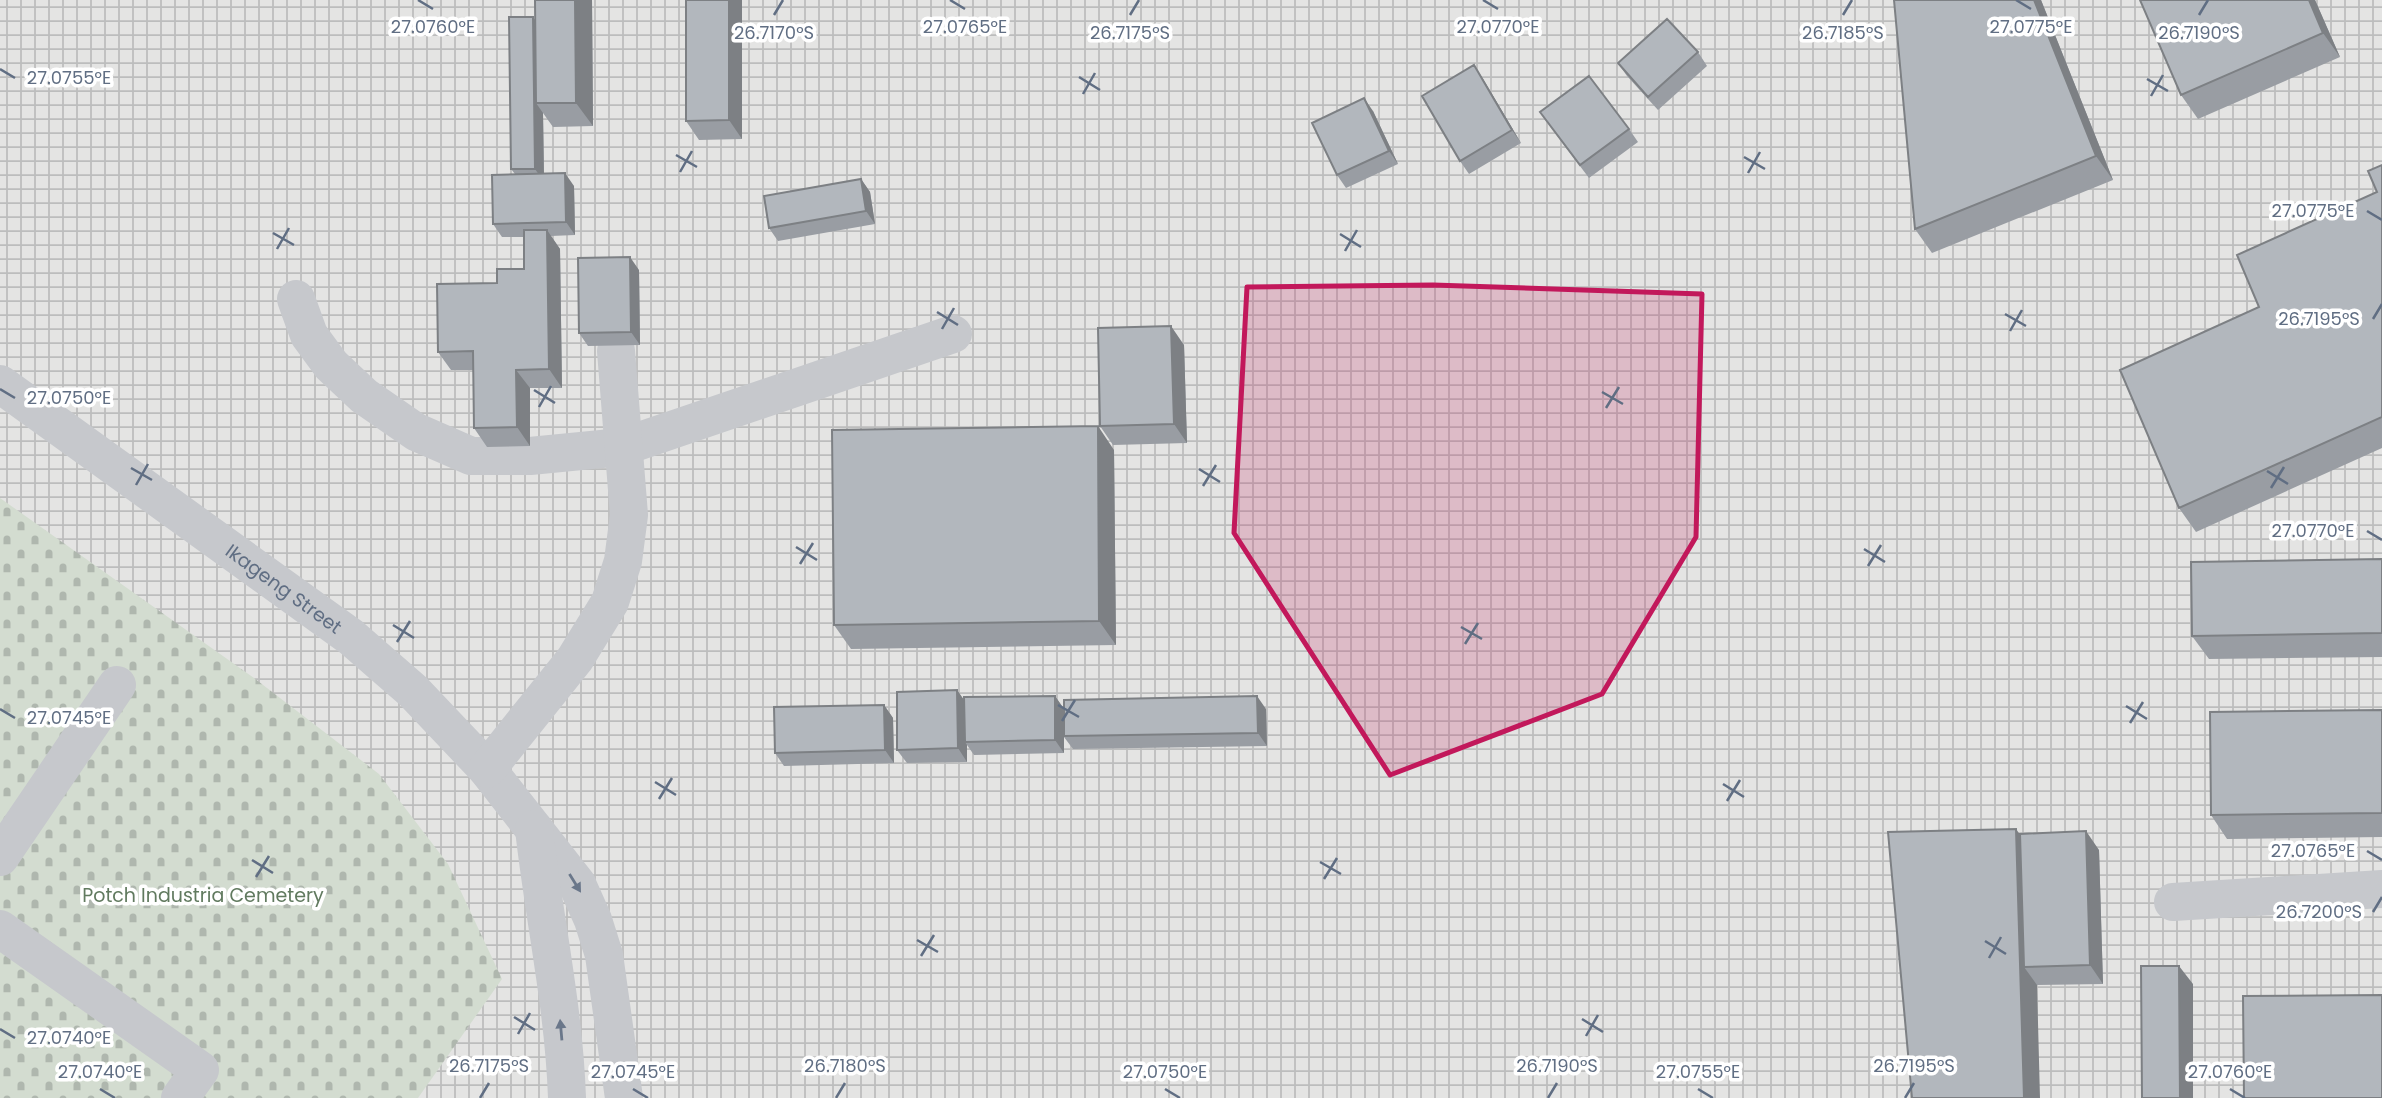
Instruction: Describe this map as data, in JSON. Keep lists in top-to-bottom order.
{
  "streets": {
    "street": ["Ikageng Street"]
  },
  "parks": ["Potch Industria Cemetery"],
  "coordinates": [
    "27.0775°E",
    "27.0760°E",
    "27.0765°E",
    "27.0770°E",
    "26.7185°S",
    "26.7170°S",
    "26.7175°S",
    "26.7190°S",
    "27.0755°E",
    "26.7195°S",
    "27.0750°E",
    "27.0745°E",
    "26.7200°S",
    "27.0740°E",
    "26.7180°S"
  ]
}
